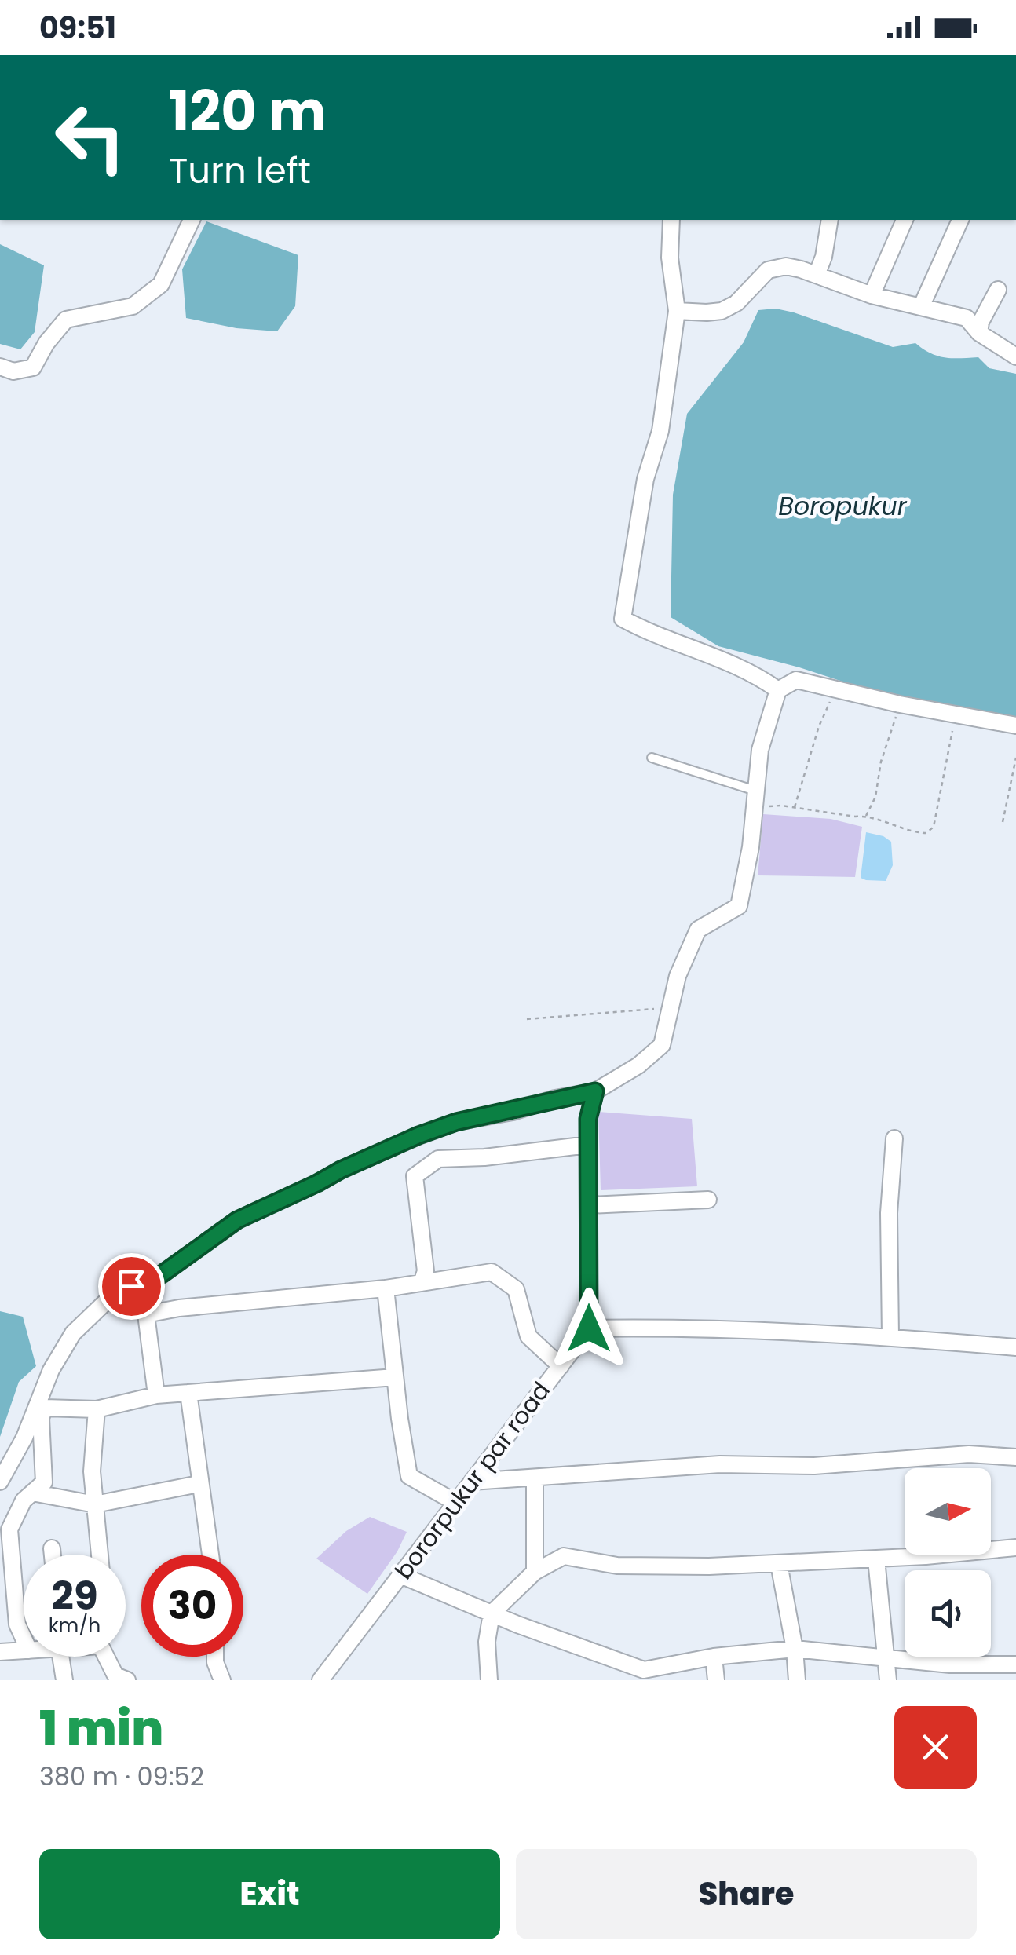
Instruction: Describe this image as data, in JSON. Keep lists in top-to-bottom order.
{
  "streets": {
    "street": ["bororpukur par road"]
  },
  "water": ["Boropukur"],
  "north": "right",
  "page": {
    "status": "09:51",
    "turn": ["120 m", "Turn left"],
    "speed": "29 km/h",
    "limit": "30",
    "heading": ["1 min", "380 m · 09:52"],
    "buttons": ["Exit", "Share"]
  }
}
